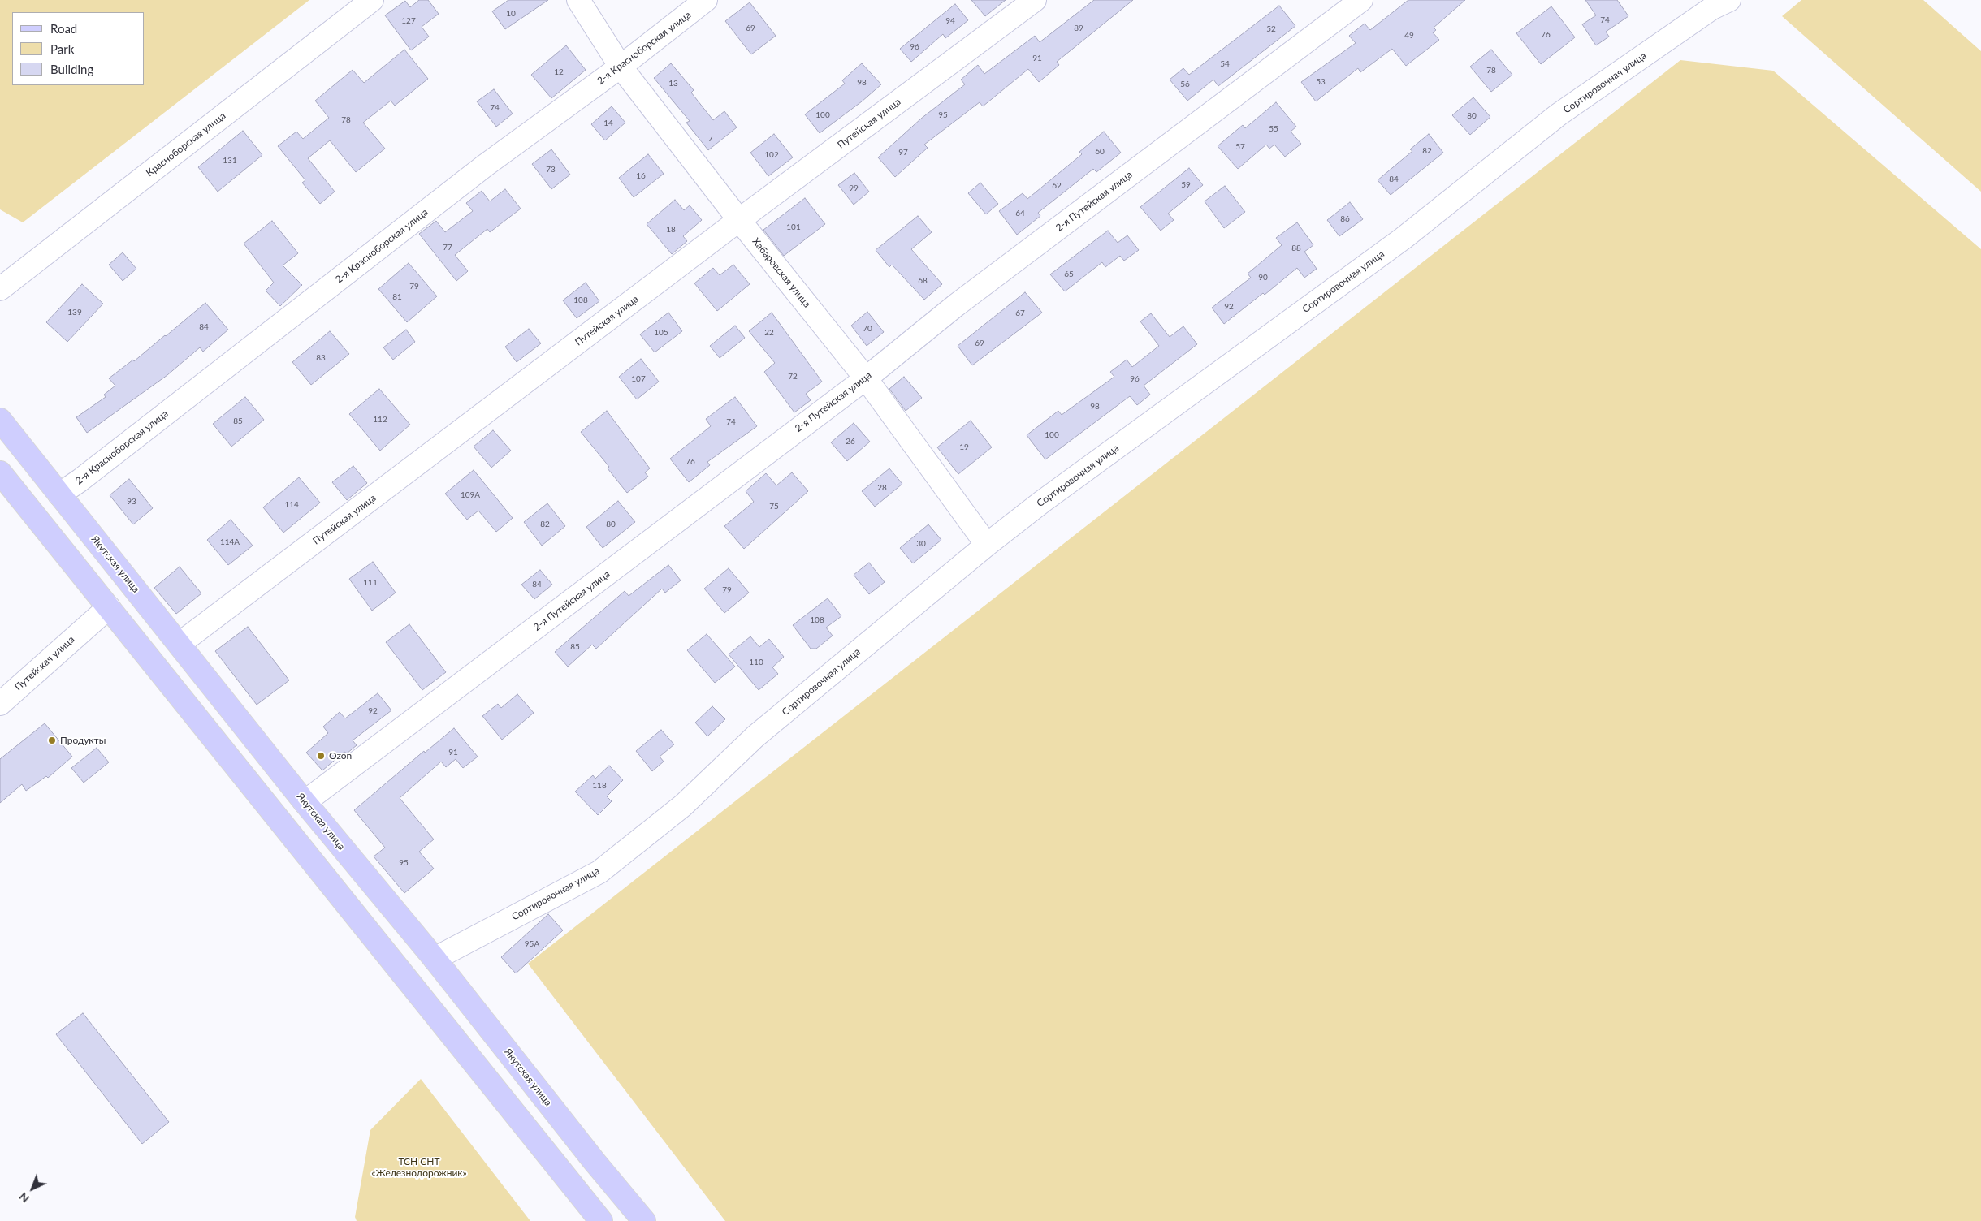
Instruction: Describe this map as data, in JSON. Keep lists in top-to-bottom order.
{
  "streets": {
    "main road": ["Якутская улица"],
    "street": [
      "2-я Красноборская улица",
      "Сортировочная улица",
      "Путейская улица",
      "Красноборская улица",
      "2-я Путейская улица",
      "Хабаровская улица"
    ]
  },
  "crossings": [
    ["2-я Красноборская улица", "Хабаровская улица"],
    ["2-я Красноборская улица", "Якутская улица"],
    ["Сортировочная улица", "Хабаровская улица"],
    ["Сортировочная улица", "Якутская улица"],
    ["Путейская улица", "Хабаровская улица"],
    ["Путейская улица", "Якутская улица"],
    ["2-я Путейская улица", "Хабаровская улица"],
    ["2-я Путейская улица", "Якутская улица"]
  ],
  "parks": ["ТСН СНТ «Железнодорожник»"],
  "places": ["Продукты", "Ozon"],
  "house_numbers": [
    "10",
    "74",
    "127",
    "94",
    "69",
    "89",
    "52",
    "76",
    "49",
    "96",
    "91",
    "54",
    "78",
    "12",
    "53",
    "98",
    "13",
    "56",
    "74",
    "100",
    "95",
    "80",
    "78",
    "14",
    "55",
    "7",
    "57",
    "82",
    "60",
    "97",
    "102",
    "131",
    "73",
    "16",
    "84",
    "59",
    "62",
    "99",
    "64",
    "86",
    "101",
    "18",
    "77",
    "88",
    "65",
    "90",
    "68",
    "79",
    "81",
    "108",
    "92",
    "139",
    "67",
    "84",
    "70",
    "105",
    "22",
    "69",
    "83",
    "72",
    "107",
    "96",
    "98",
    "112",
    "85",
    "74",
    "100",
    "26",
    "19",
    "76",
    "28",
    "109А",
    "93",
    "114",
    "75",
    "82",
    "80",
    "114А",
    "30",
    "111",
    "84",
    "79",
    "108",
    "85",
    "110",
    "92",
    "91",
    "118",
    "95",
    "95А"
  ],
  "legend": ["Road", "Park", "Building"],
  "north": "bottom left"
}
